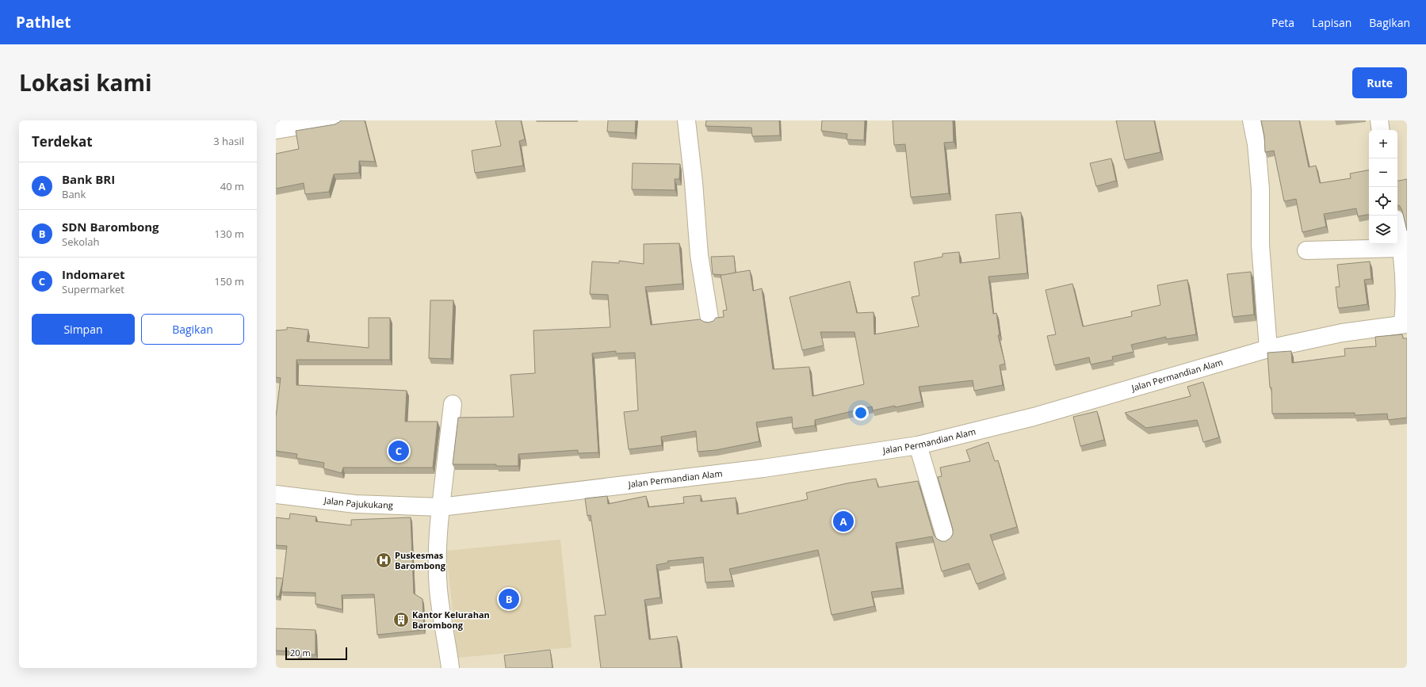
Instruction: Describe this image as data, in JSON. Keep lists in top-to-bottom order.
{
  "streets": {
    "main road": ["Jalan Permandian Alam", "Jalan Pajukukang"]
  },
  "crossings": [
    ["Jalan Permandian Alam", "Jalan Pajukukang"]
  ],
  "places": {
    "hospital": ["Puskesmas Barombong"],
    "building": ["Kantor Kelurahan Barombong"]
  },
  "scale_bar": "20 m",
  "page": {
    "header": "Pathlet",
    "nav": ["Peta", "Lapisan", "Bagikan"],
    "title": "Lokasi kami",
    "buttons": [
      "Rute",
      ["Simpan", "Bagikan"]
    ],
    "heading": ["Terdekat", "3 hasil"],
    "map_buttons": ["+", "−"],
    "list": [
      {
        "mark": "A",
        "name": "Bank BRI",
        "note": "Bank",
        "value": "40 m"
      },
      {
        "mark": "B",
        "name": "SDN Barombong",
        "note": "Sekolah",
        "value": "130 m"
      },
      {
        "mark": "C",
        "name": "Indomaret",
        "note": "Supermarket",
        "value": "150 m"
      }
    ],
    "pins": ["C", "A", "B"],
    "scale": "20 m"
  }
}
